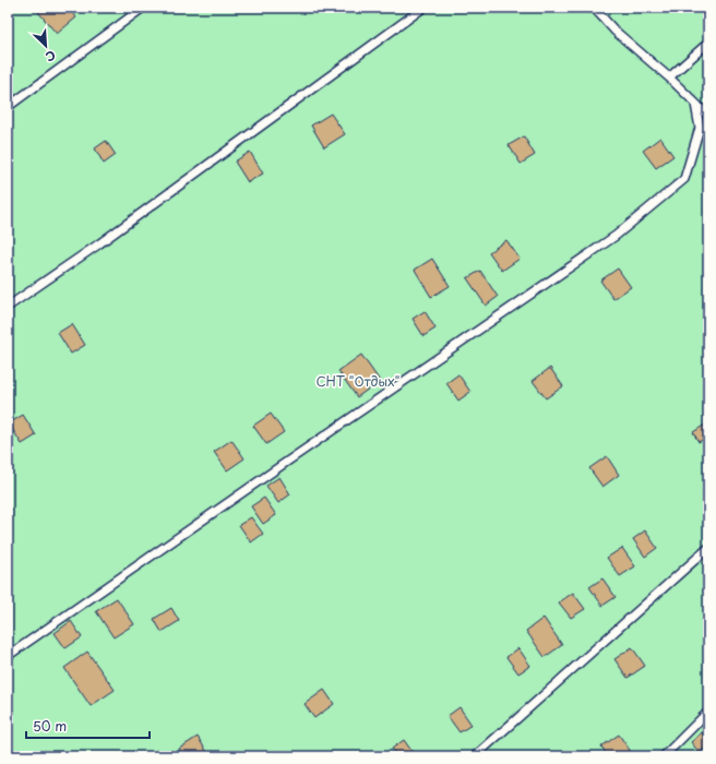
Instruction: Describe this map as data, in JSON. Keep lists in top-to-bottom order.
{
  "parks": ["СНТ \"Отдых\""],
  "scale_bar": "50 m",
  "north": "bottom right"
}
